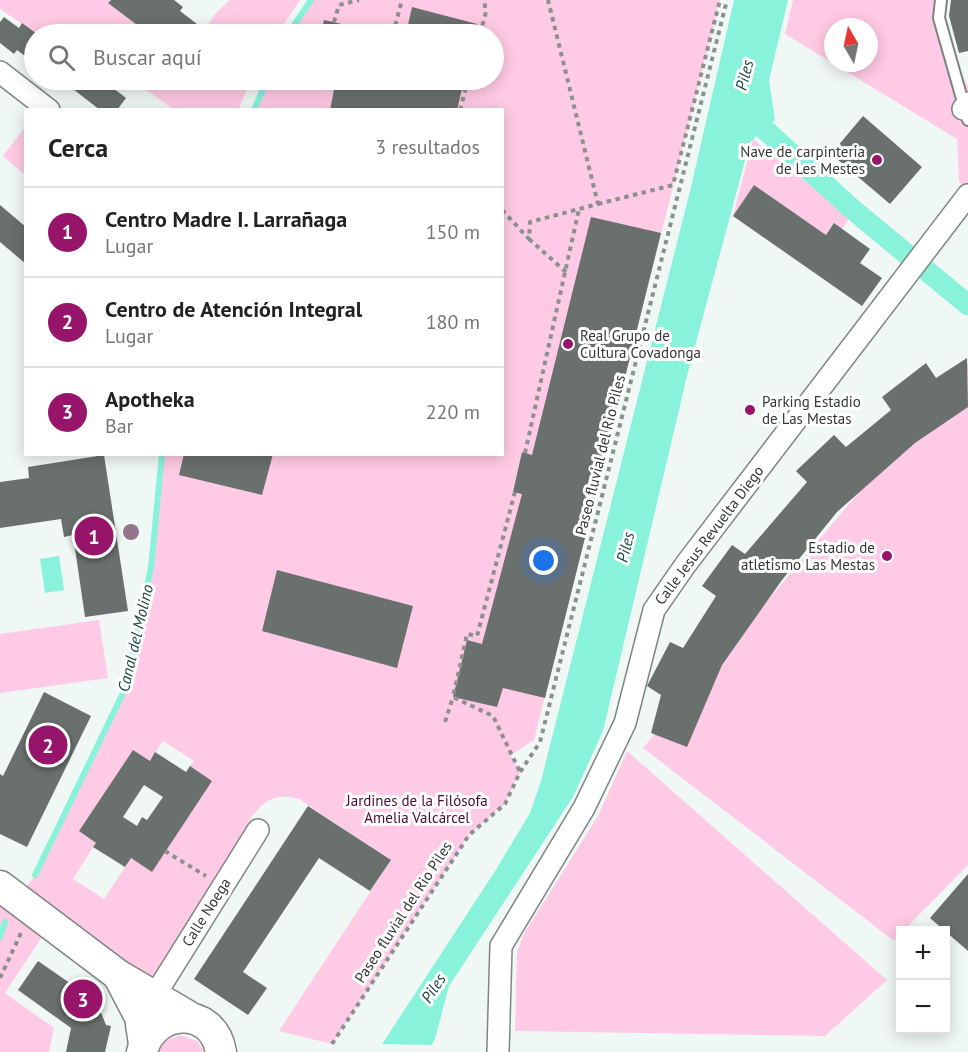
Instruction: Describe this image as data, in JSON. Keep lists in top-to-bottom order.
{
  "streets": {
    "street": ["Calle Jesus Revuelta Diego", "Calle Noega"],
    "path": ["Paseo fluvial del Rio Piles"]
  },
  "water": ["Piles", "Canal del Molino"],
  "parks": ["Jardines de la Filósofa Amelia Valcárcel"],
  "places": [
    "Nave de carpinteria de Les Mestes",
    "Real Grupo de Cultura Covadonga",
    "Parking Estadio de Las Mestas",
    "Estadio de atletismo Las Mestas"
  ],
  "north": "top",
  "page": {
    "search": "Buscar aquí",
    "heading": ["Cerca", "3 resultados"],
    "list": [
      {
        "mark": "1",
        "name": "Centro Madre I. Larrañaga",
        "note": "Lugar",
        "value": "150 m"
      },
      {
        "mark": "2",
        "name": "Centro de Atención Integral",
        "note": "Lugar",
        "value": "180 m"
      },
      {
        "mark": "3",
        "name": "Apotheka",
        "note": "Bar",
        "value": "220 m"
      }
    ],
    "pins": ["1", "2", "3"],
    "map_buttons": ["+", "−"]
  }
}
